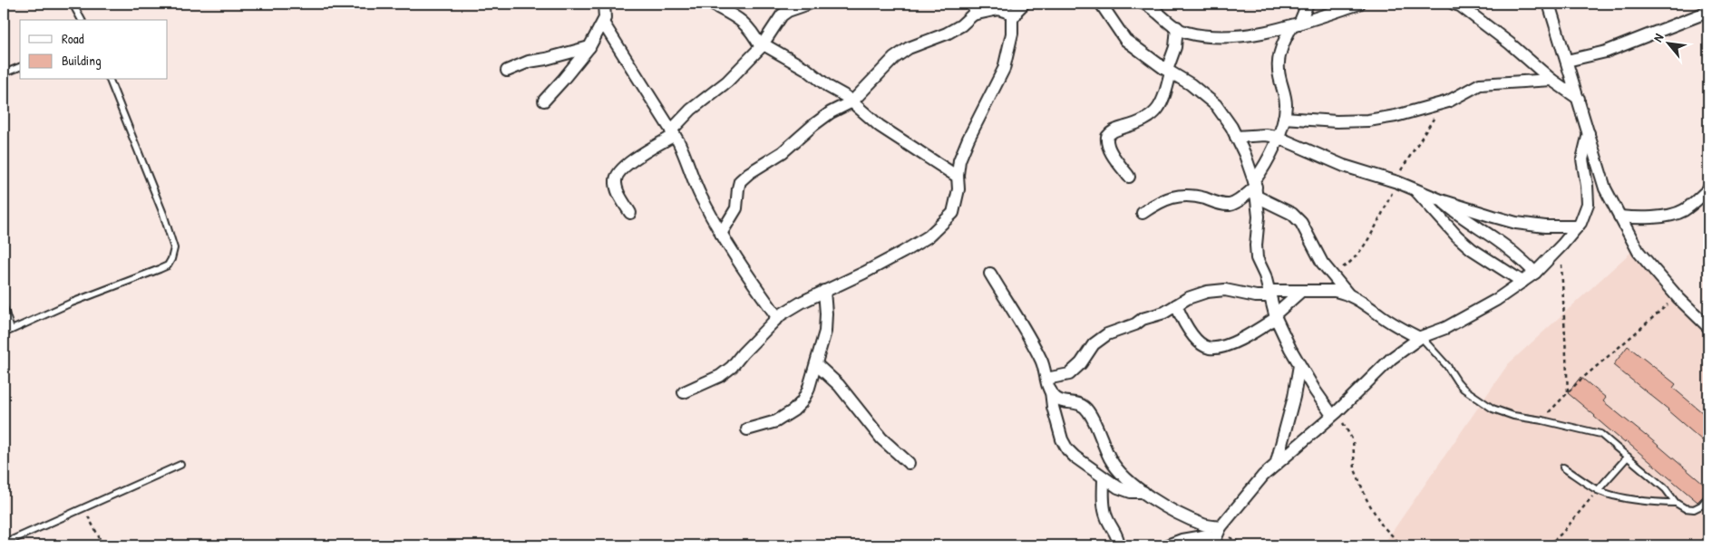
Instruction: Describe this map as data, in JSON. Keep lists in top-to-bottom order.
{
  "legend": ["Road", "Building"],
  "north": "top left"
}
